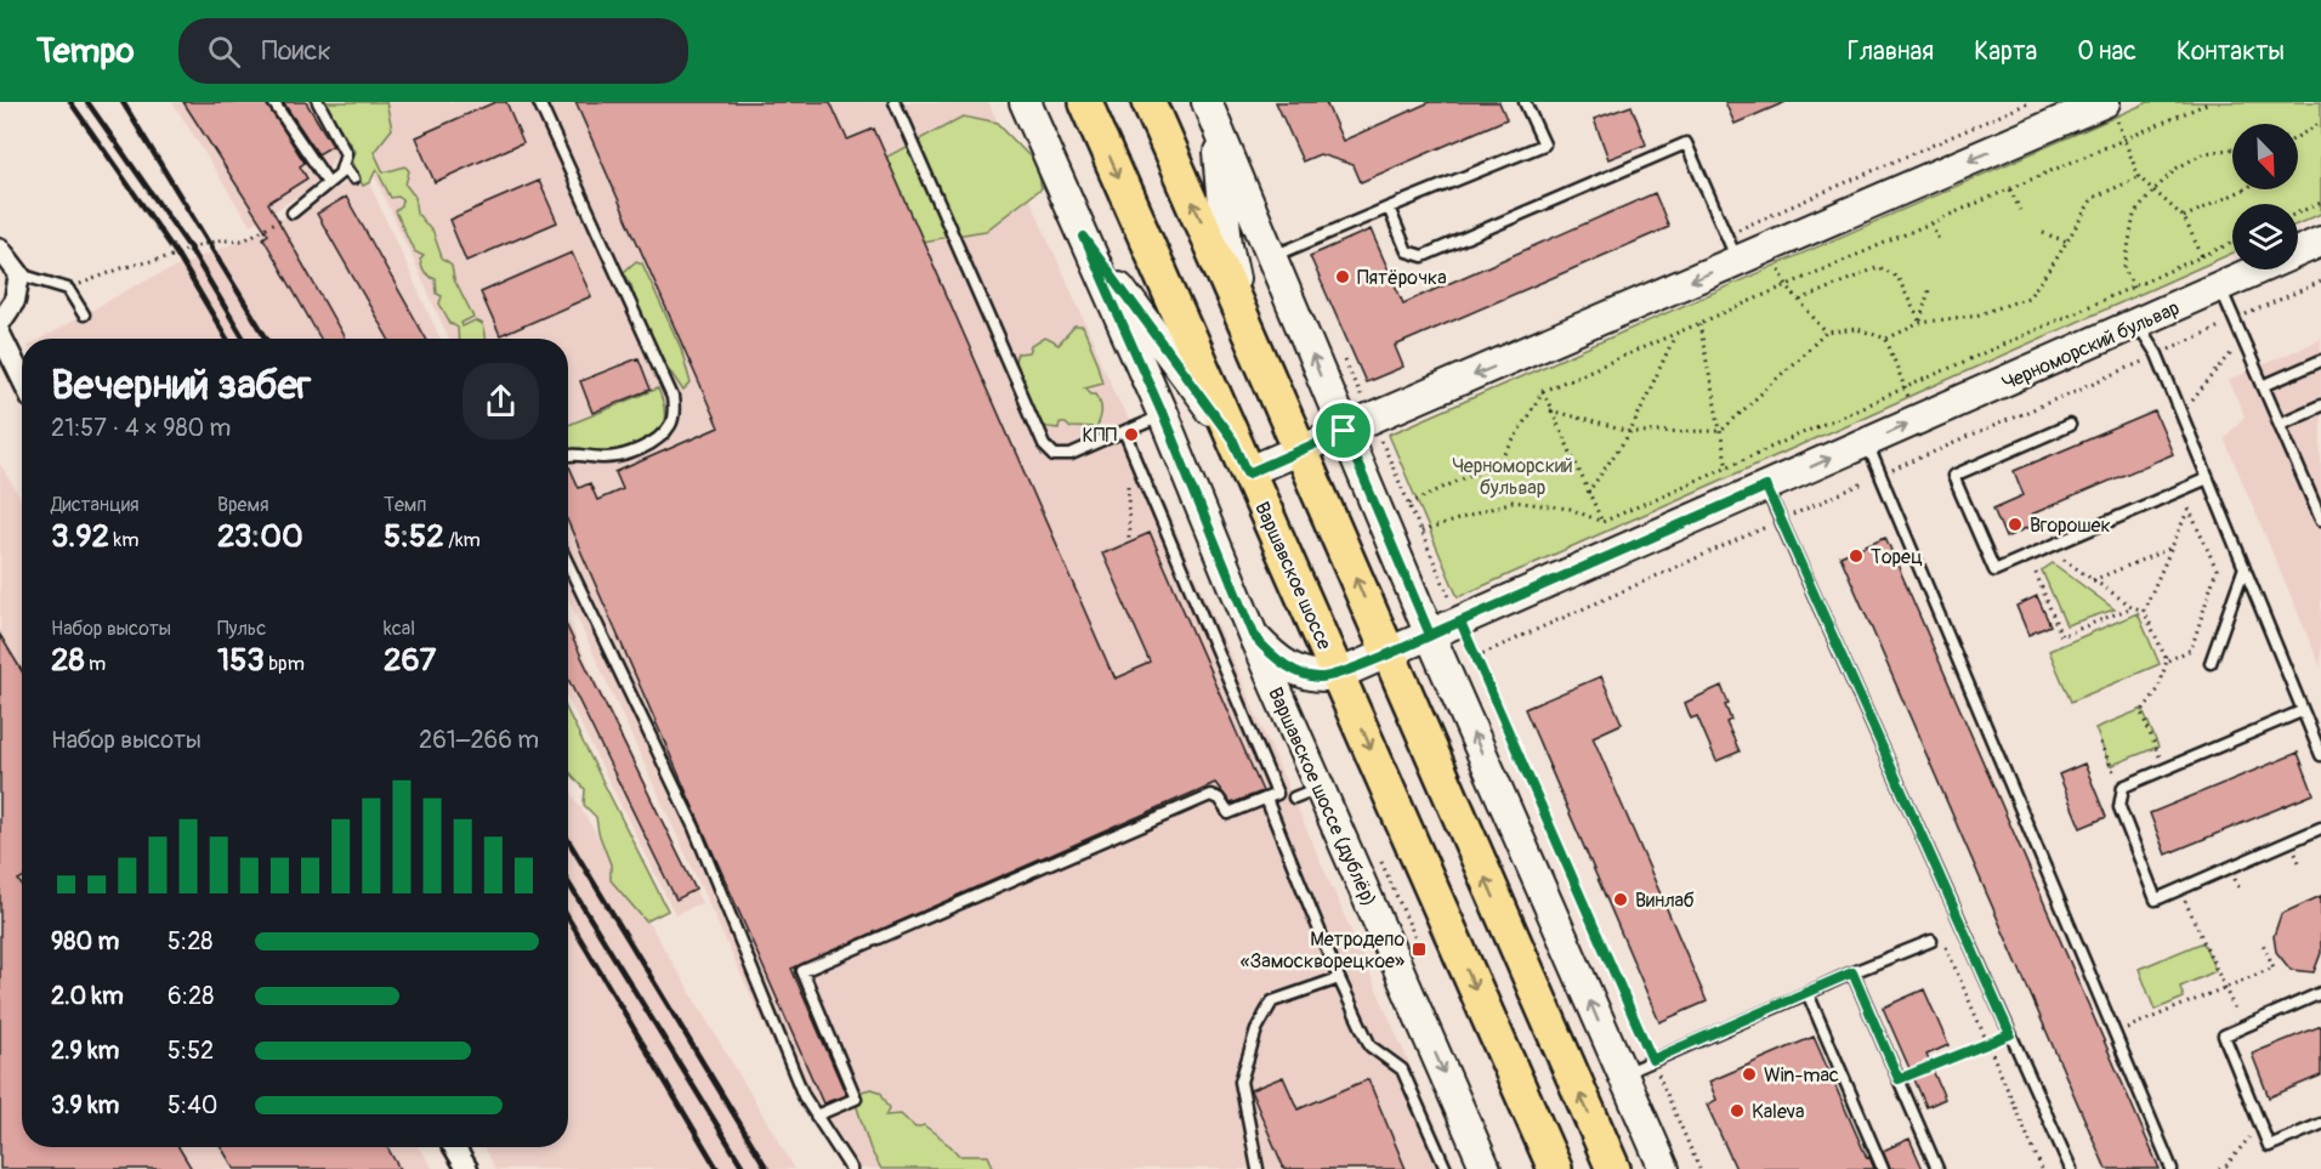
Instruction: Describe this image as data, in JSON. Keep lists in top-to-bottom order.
{
  "streets": {
    "main road": ["Варшавское шоссе"],
    "street": ["Черноморский бульвар", "Варшавское шоссе (дублёр)"]
  },
  "crossings": [
    ["Черноморский бульвар", "Варшавское шоссе"]
  ],
  "parks": ["Черноморский бульвар"],
  "places": {
    "other": [
      "Пятёрочка",
      "КПП",
      "Вгорошек",
      "Торец",
      "Винлаб",
      "Win-mac",
      "Kaleva"
    ],
    "transit": ["Метродепо «Замоскворецкое»"]
  },
  "north": "bottom right",
  "page": {
    "header": "Tempo",
    "search": "Поиск",
    "nav": [
      "Главная",
      "Карта",
      "О нас",
      "Контакты"
    ],
    "heading": ["Вечерний забег", "21:57 · 4 × 980 m"],
    "stats": [
      ["Дистанция", "3.92 km"],
      ["Время", "23:00"],
      ["Темп", "5:52 /km"],
      ["Набор высоты", "28 m"],
      ["Пульс", "153 bpm"],
      ["kcal", "267"]
    ],
    "chart": ["Набор высоты", "261–266 m"],
    "list": [
      {
        "name": "980 m",
        "note": "5:28"
      },
      {
        "name": "2.0 km",
        "note": "6:28"
      },
      {
        "name": "2.9 km",
        "note": "5:52"
      },
      {
        "name": "3.9 km",
        "note": "5:40"
      }
    ]
  }
}
